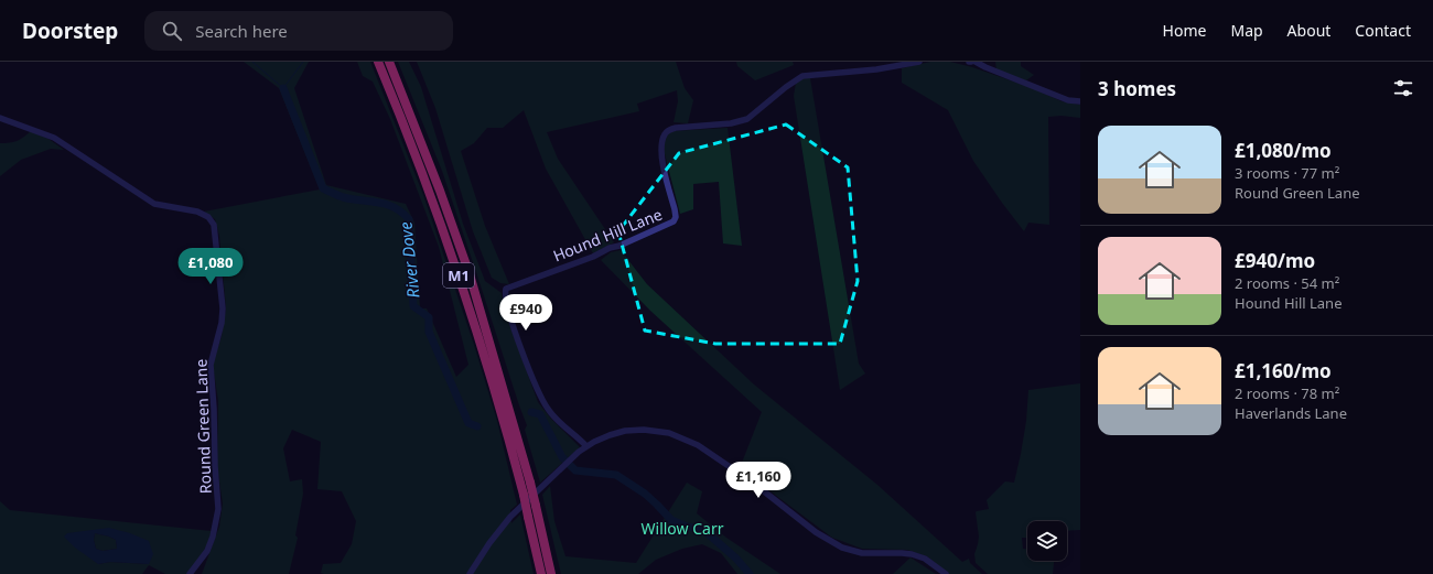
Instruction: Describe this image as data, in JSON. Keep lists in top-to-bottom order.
{
  "streets": {
    "highway": ["M1"],
    "street": ["Hound Hill Lane", "Round Green Lane"]
  },
  "water": ["River Dove"],
  "parks": ["Willow Carr"],
  "page": {
    "header": "Doorstep",
    "search": "Search here",
    "nav": [
      "Home",
      "Map",
      "About",
      "Contact"
    ],
    "heading": "3 homes",
    "list": [
      {
        "name": "£1,080/mo",
        "note": "3 rooms · 77 m² · Round Green Lane"
      },
      {
        "name": "£940/mo",
        "note": "2 rooms · 54 m² · Hound Hill Lane"
      },
      {
        "name": "£1,160/mo",
        "note": "2 rooms · 78 m² · Haverlands Lane"
      }
    ],
    "price": ["£1,080", "£940", "£1,160"]
  }
}
